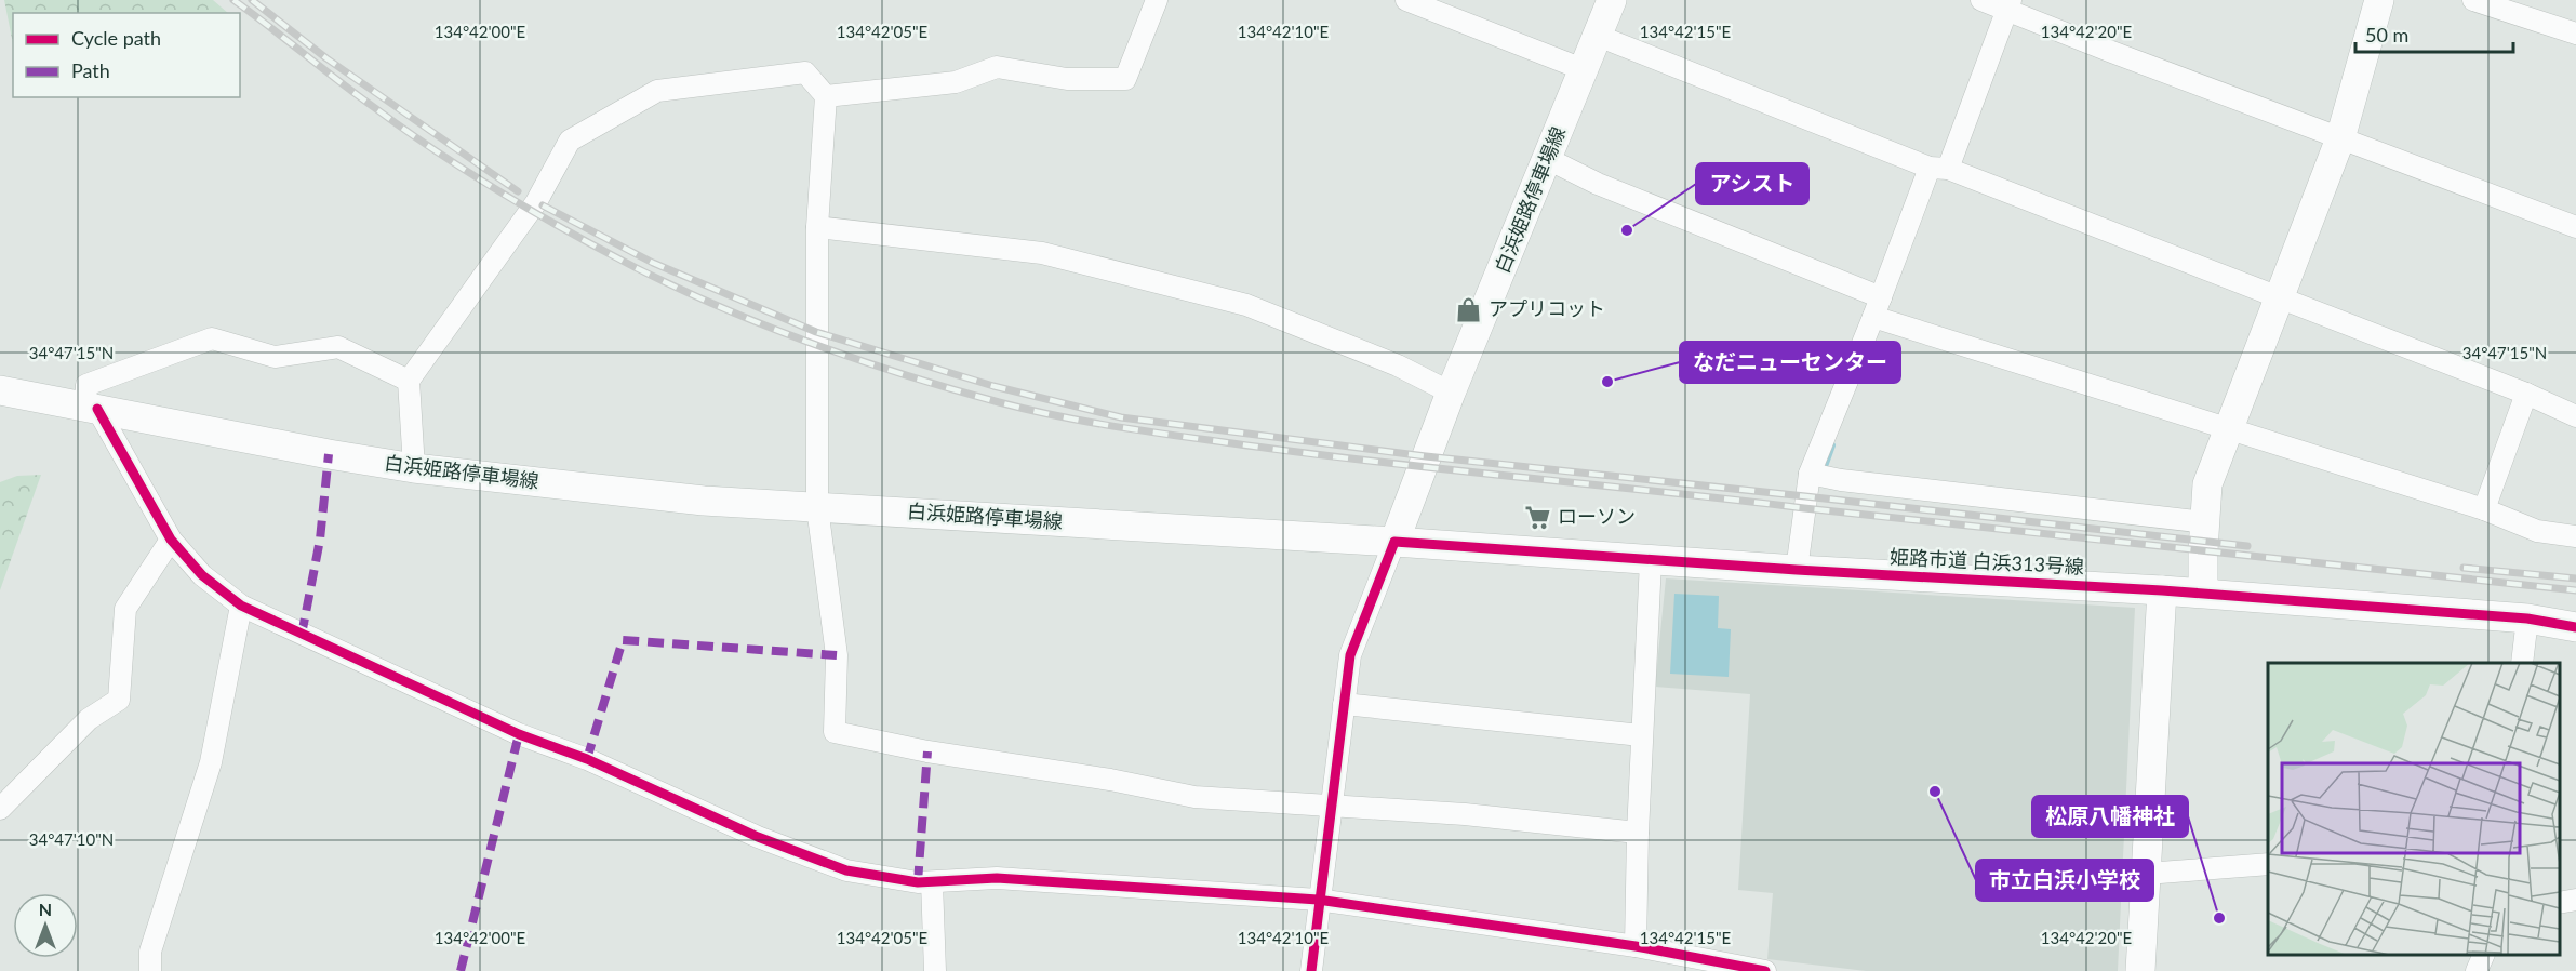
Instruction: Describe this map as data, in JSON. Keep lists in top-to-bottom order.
{
  "streets": {
    "street": ["白浜姫路停車場線", "姫路市道 白浜313号線"]
  },
  "crossings": [
    ["白浜姫路停車場線", "姫路市道 白浜313号線"]
  ],
  "places": {
    "other": [
      "アシスト",
      "なだニューセンター",
      "市立白浜小学校",
      "松原八幡神社"
    ],
    "shop": ["アプリコット"],
    "supermarket": ["ローソン"]
  },
  "legend": ["Cycle path", "Path"],
  "scale_bar": "50 m",
  "north": "top",
  "coordinates": [
    "134°42'00\"E",
    "134°42'05\"E",
    "134°42'10\"E",
    "134°42'15\"E",
    "134°42'20\"E",
    "34°47'15\"N",
    "34°47'10\"N"
  ]
}
